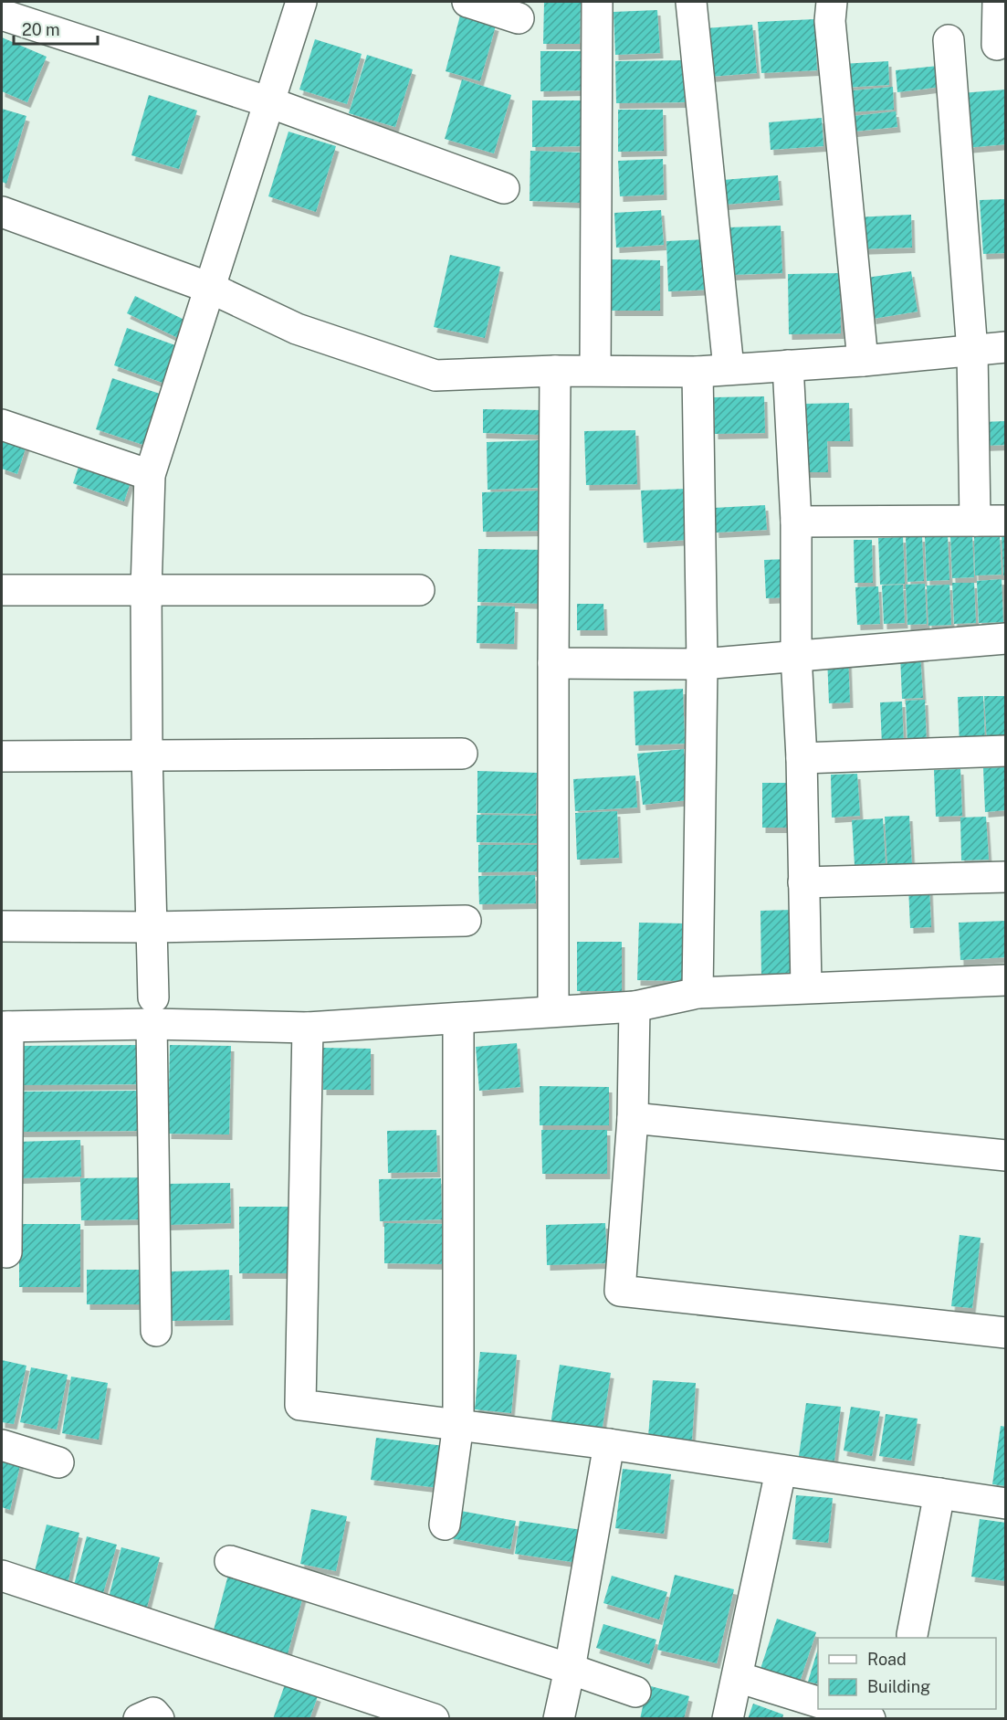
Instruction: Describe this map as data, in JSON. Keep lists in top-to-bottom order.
{
  "legend": ["Road", "Building"],
  "scale_bar": "20 m"
}
